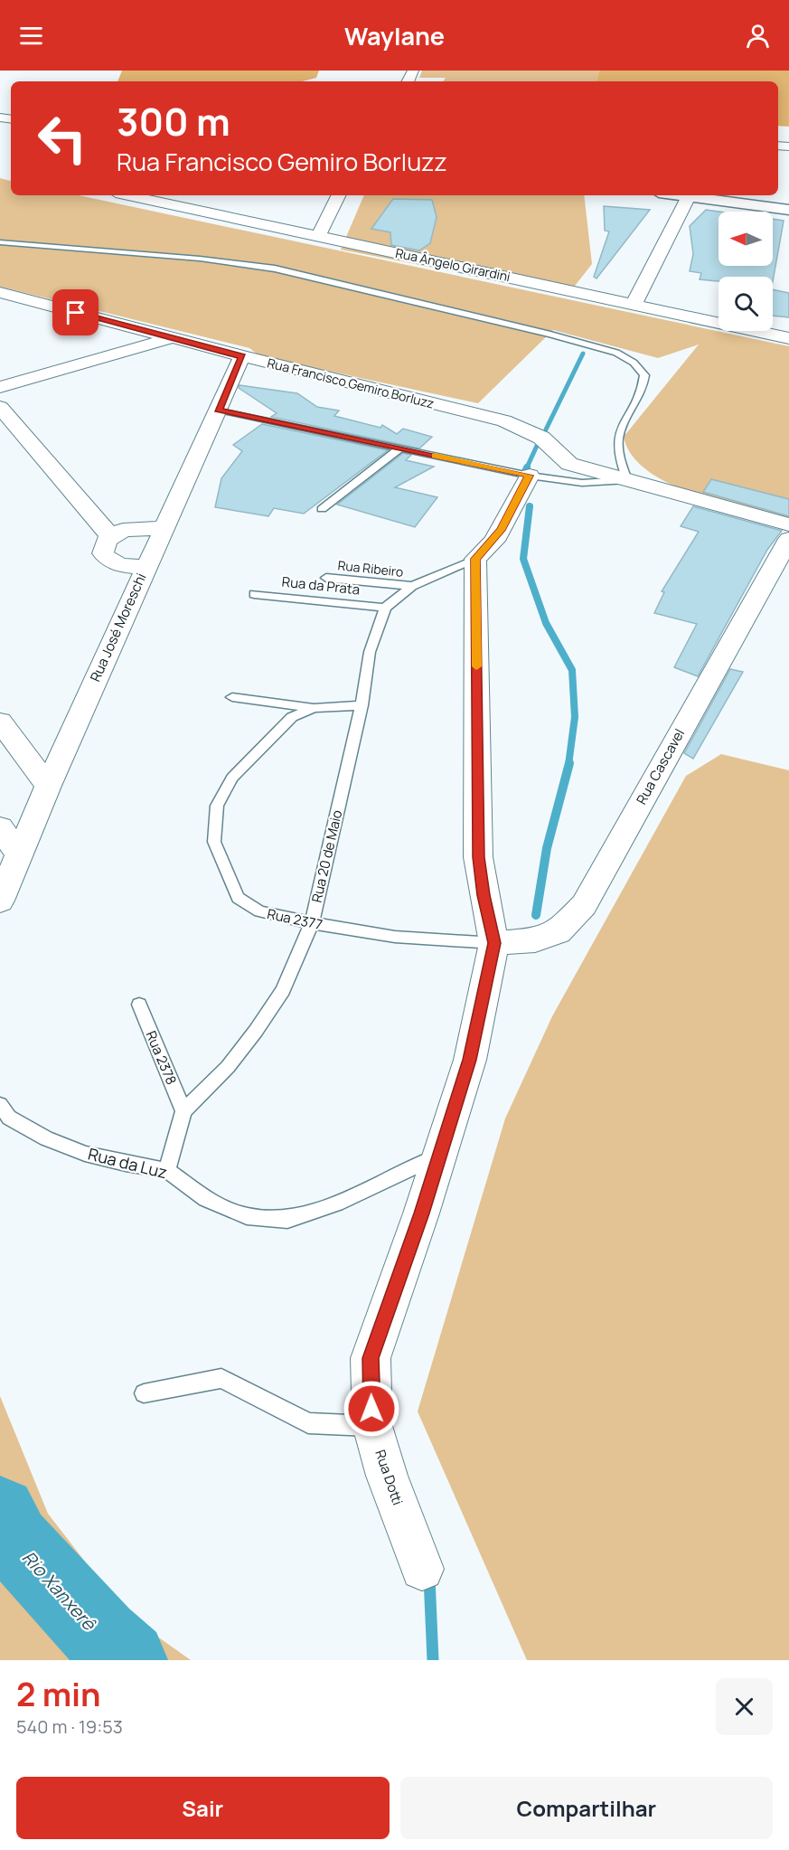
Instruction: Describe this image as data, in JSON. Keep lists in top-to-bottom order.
{
  "streets": {
    "street": [
      "Rua Ângelo Girardini",
      "Rua Francisco Gemiro Borluzz",
      "Rua José Moreschi",
      "Rua Cascavel",
      "Rua Dotti"
    ],
    "lane": [
      "Rua Ribeiro",
      "Rua da Prata",
      "Rua 20 de Maio",
      "Rua 2377",
      "Rua 2378",
      "Rua da Luz"
    ]
  },
  "crossings": [
    ["Rua Francisco Gemiro Borluzz", "Rua José Moreschi"],
    ["Rua da Prata", "Rua 20 de Maio"],
    ["Rua Cascavel", "Rua 2377"],
    ["Rua Cascavel", "Rua Dotti"],
    ["Rua 20 de Maio", "Rua 2377"],
    ["Rua 20 de Maio", "Rua 2378"],
    ["Rua 2377", "Rua Dotti"],
    ["Rua da Luz", "Rua Dotti"]
  ],
  "water": ["Rio Xanxerê"],
  "north": "left",
  "page": {
    "header": "Waylane",
    "turn": ["300 m", "Rua Francisco Gemiro Borluzz"],
    "heading": ["2 min", "540 m · 19:53"],
    "buttons": ["Sair", "Compartilhar"]
  }
}
